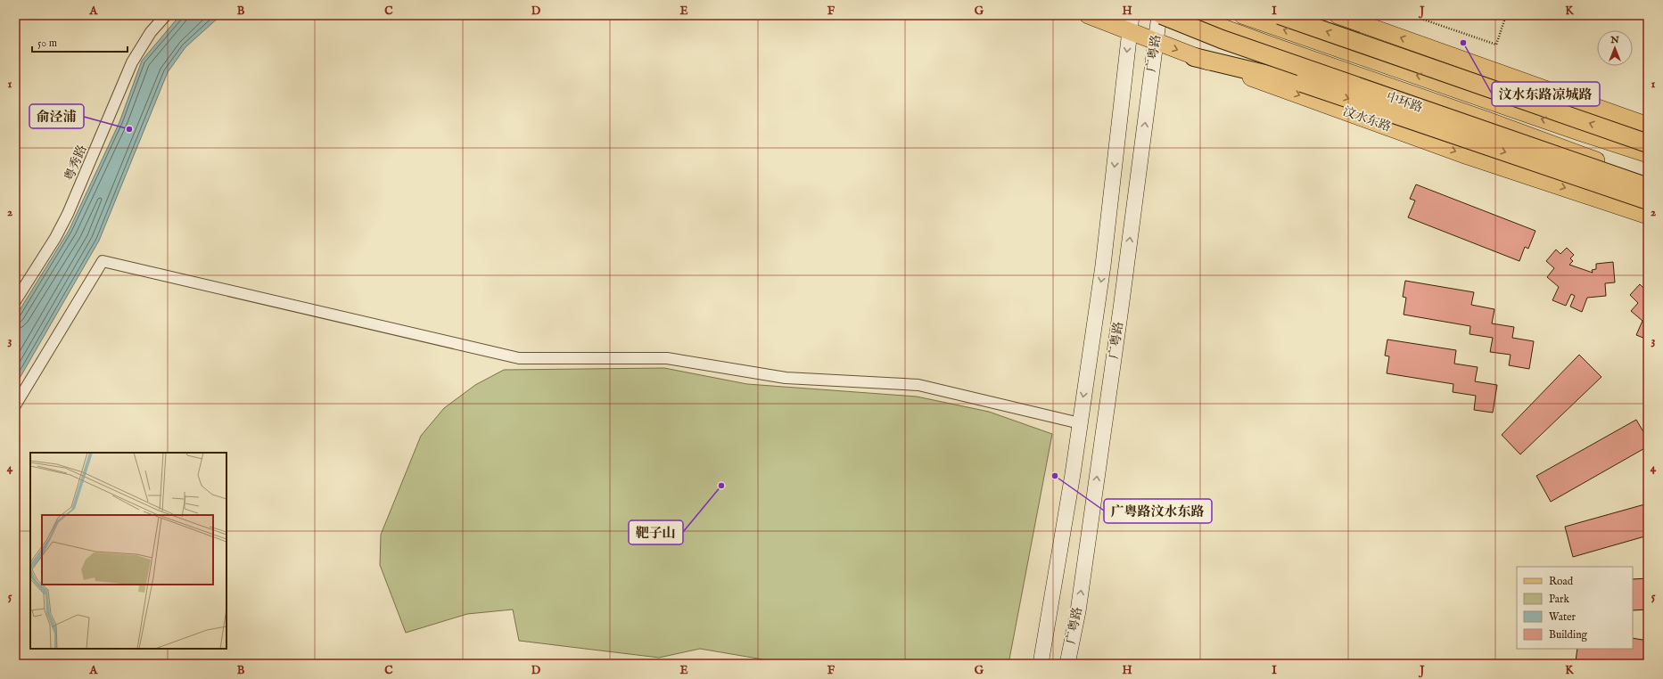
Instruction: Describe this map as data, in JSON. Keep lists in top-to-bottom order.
{
  "streets": {
    "highway": ["中环路"],
    "main road": ["广粤路", "汶水东路"],
    "street": ["粤秀路"]
  },
  "crossings": [
    ["广粤路", "中环路"],
    ["广粤路", "汶水东路"]
  ],
  "places": [
    "汶水东路凉城路",
    "俞泾浦",
    "广粤路汶水东路",
    "靶子山"
  ],
  "legend": [
    "Road",
    "Park",
    "Water",
    "Building"
  ],
  "scale_bar": "50 m",
  "north": "top",
  "grid": {
    "columns": [
      "A",
      "B",
      "C",
      "D",
      "E",
      "F",
      "G",
      "H",
      "I",
      "J",
      "K"
    ],
    "rows": [
      "1",
      "2",
      "3",
      "4",
      "5"
    ]
  }
}
